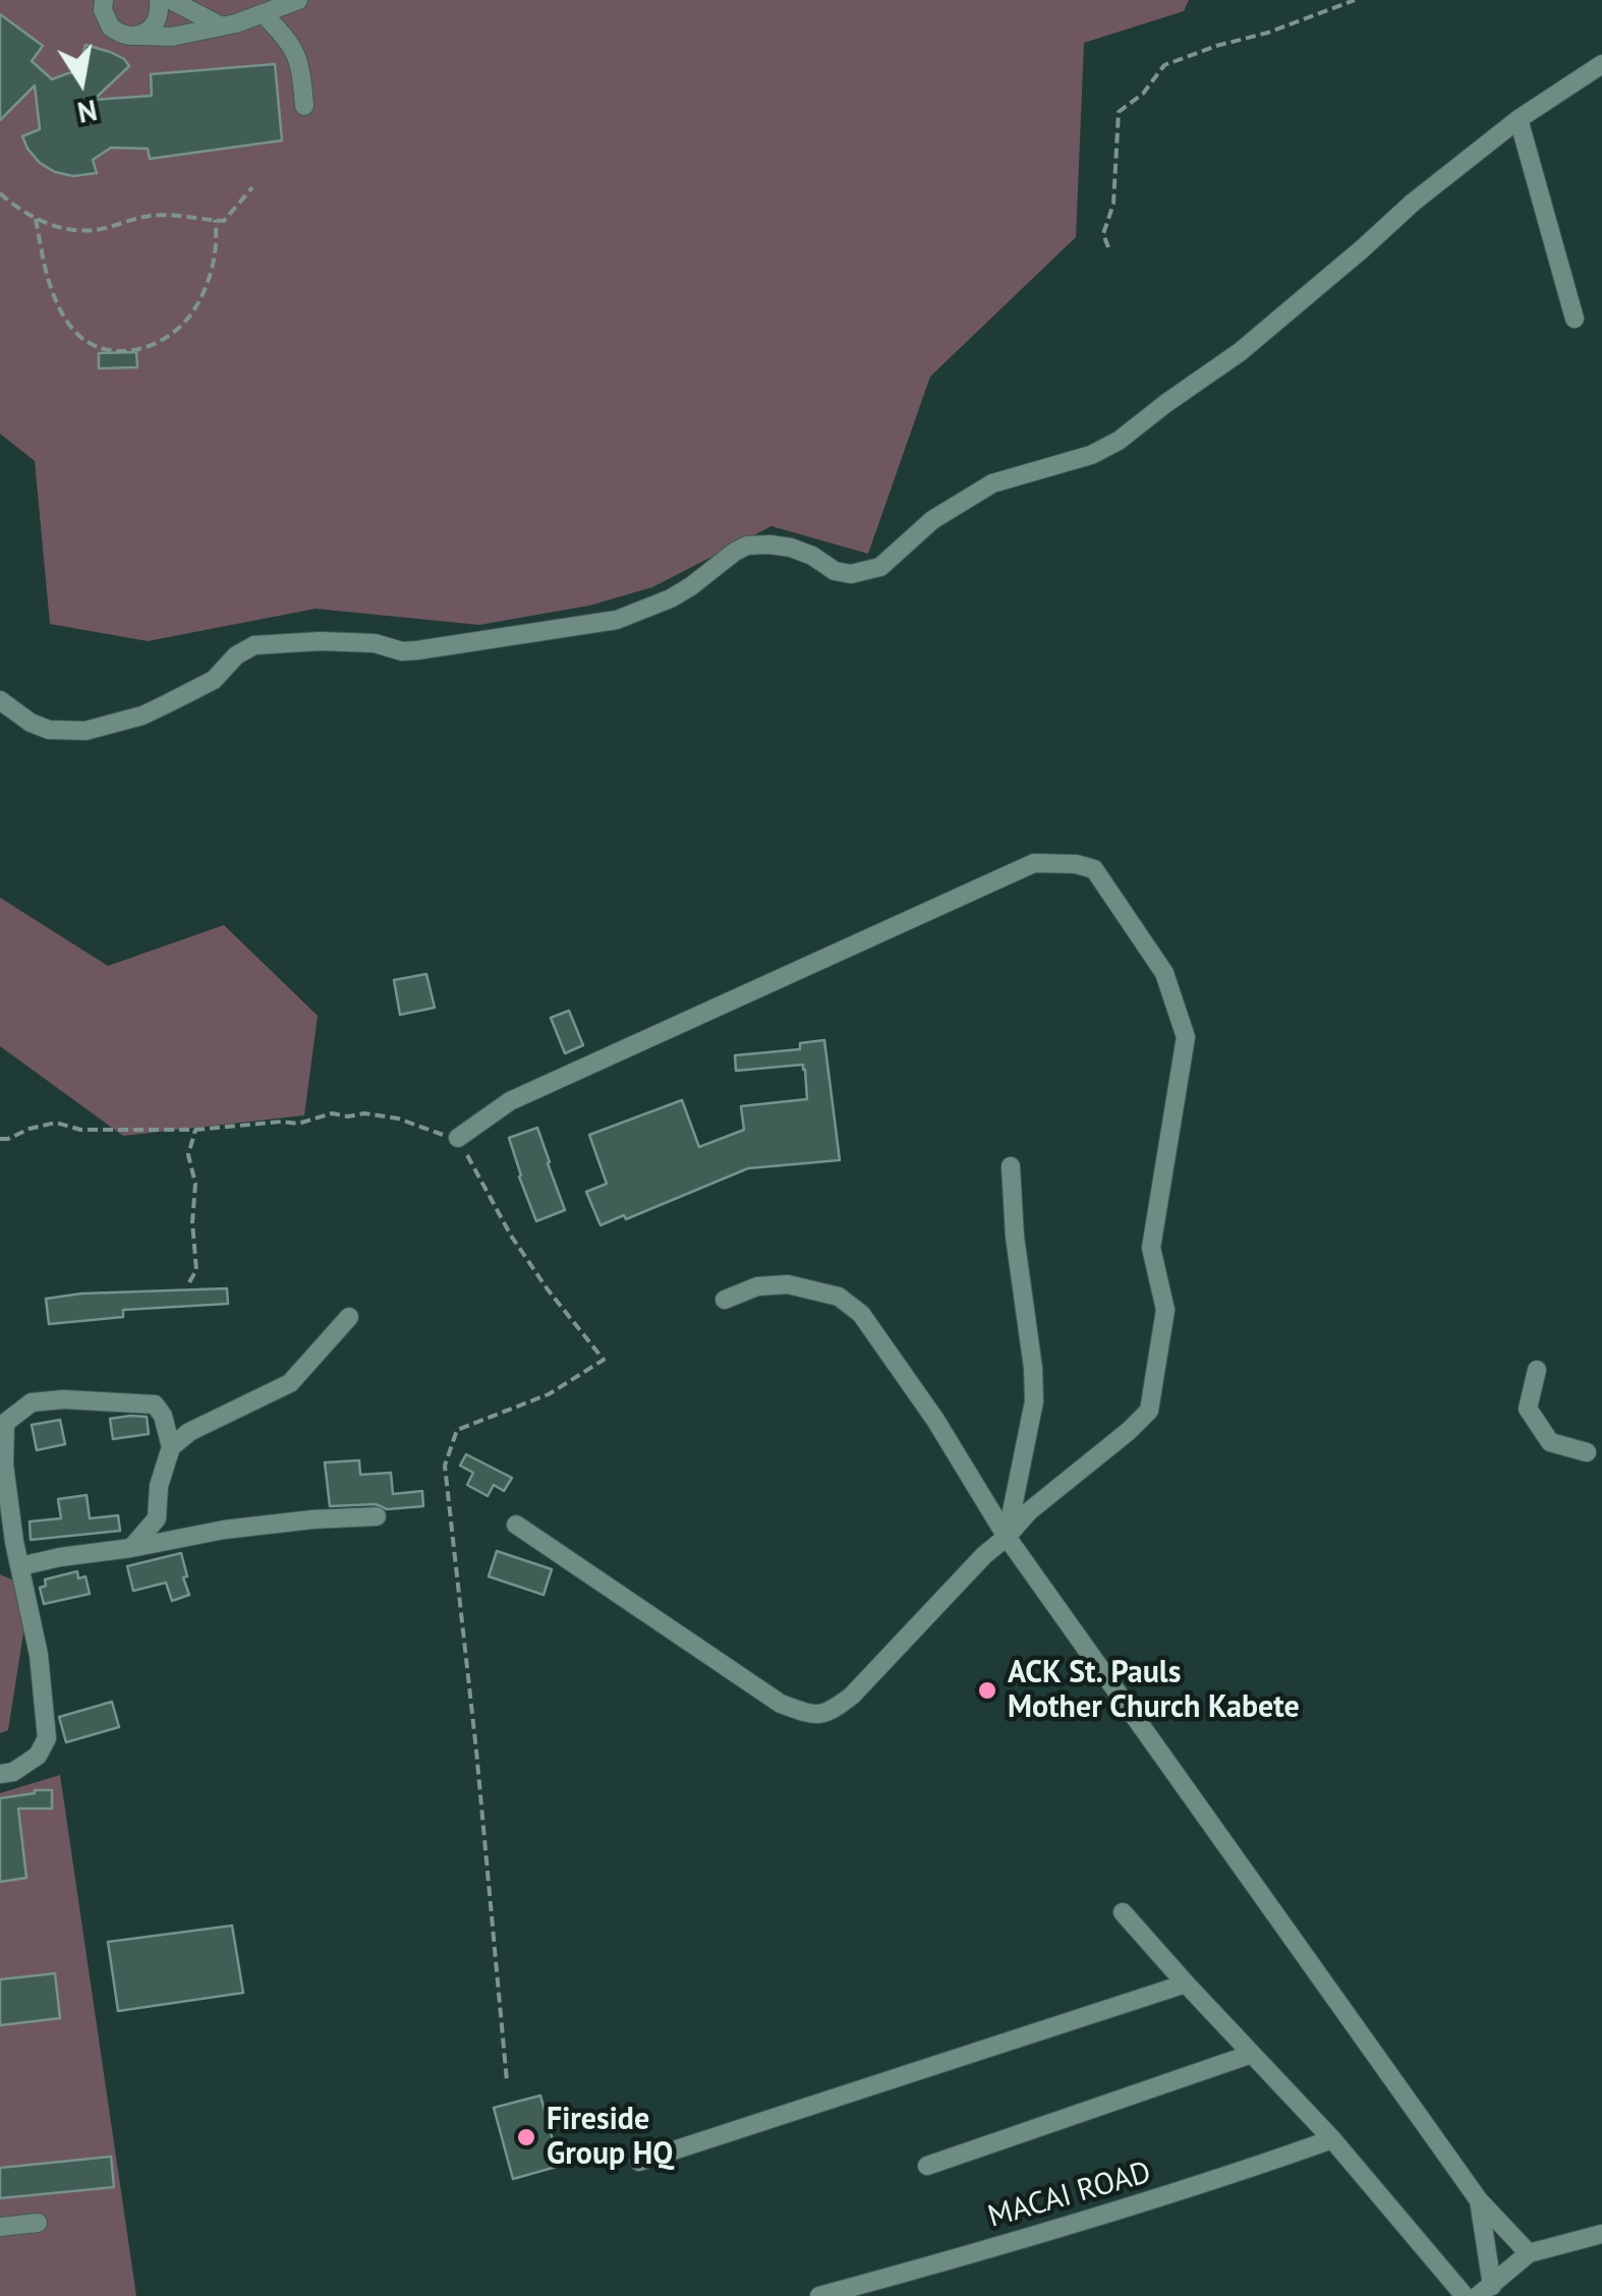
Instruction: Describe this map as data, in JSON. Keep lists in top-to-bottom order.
{
  "streets": {
    "street": ["MACAI ROAD"]
  },
  "places": ["ACK St. Pauls Mother Church Kabete", "Fireside Group HQ"],
  "north": "bottom"
}
